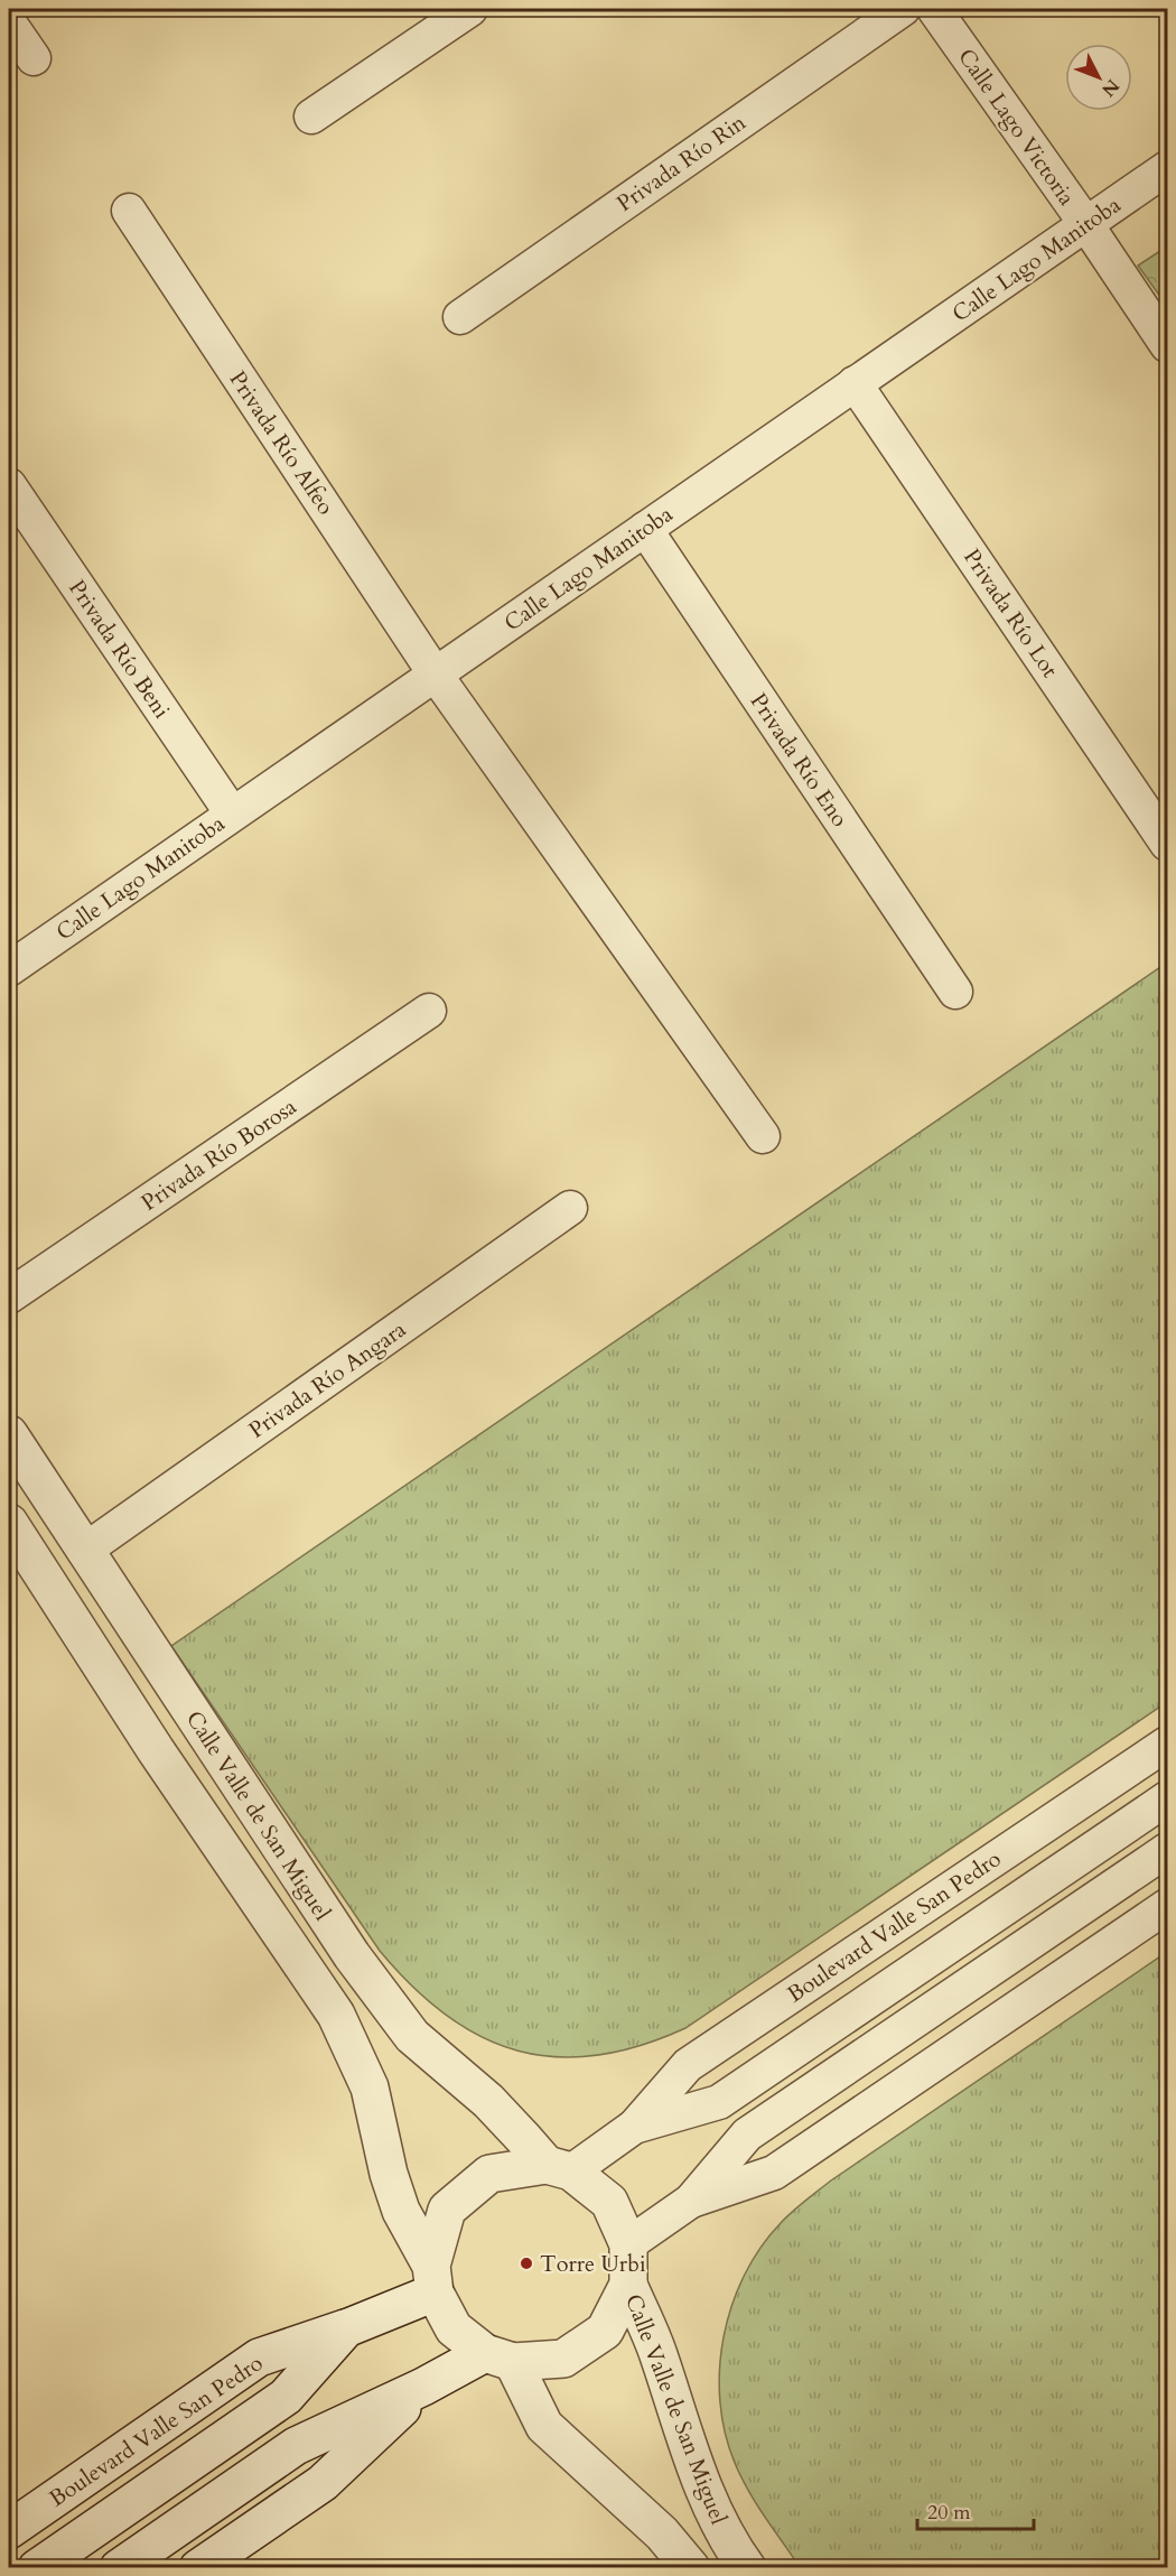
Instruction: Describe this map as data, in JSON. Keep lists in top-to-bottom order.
{
  "streets": {
    "street": [
      "Calle Lago Victoria",
      "Privada Río Rin",
      "Calle Lago Manitoba",
      "Privada Río Alfeo",
      "Privada Río Lot",
      "Privada Río Beni",
      "Privada Río Eno",
      "Privada Río Borosa",
      "Privada Río Angara",
      "Calle Valle de San Miguel",
      "Boulevard Valle San Pedro"
    ]
  },
  "crossings": [
    ["Calle Lago Victoria", "Calle Lago Manitoba"],
    ["Calle Lago Manitoba", "Privada Río Alfeo"],
    ["Calle Lago Manitoba", "Privada Río Lot"],
    ["Calle Lago Manitoba", "Privada Río Beni"],
    ["Calle Lago Manitoba", "Privada Río Eno"],
    ["Privada Río Angara", "Calle Valle de San Miguel"],
    ["Calle Valle de San Miguel", "Boulevard Valle San Pedro"]
  ],
  "places": ["Torre Urbi"],
  "scale_bar": "20 m",
  "north": "bottom right"
}
